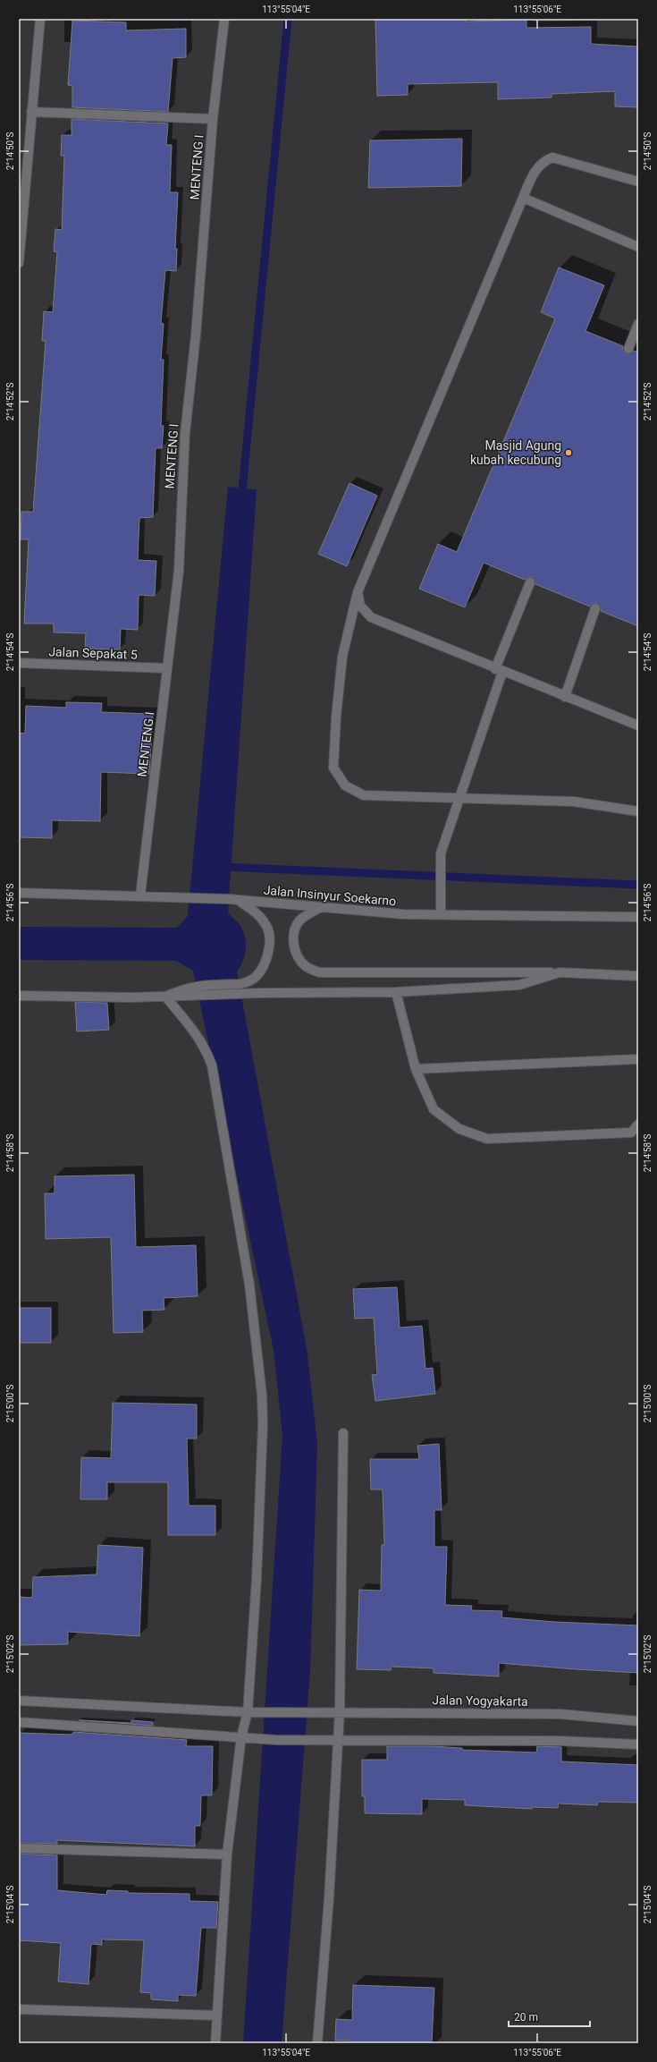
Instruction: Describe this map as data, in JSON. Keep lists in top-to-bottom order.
{
  "streets": {
    "street": [
      "MENTENG I",
      "Jalan Sepakat 5",
      "Jalan Insinyur Soekarno",
      "Jalan Yogyakarta"
    ]
  },
  "crossings": [
    ["MENTENG I", "Jalan Sepakat 5"],
    ["MENTENG I", "Jalan Insinyur Soekarno"]
  ],
  "places": ["Masjid Agung kubah kecubung"],
  "scale_bar": "20 m",
  "coordinates": [
    "113°55'04\"E",
    "113°55'06\"E",
    "2°14'50\"S",
    "2°14'52\"S",
    "2°14'54\"S",
    "2°14'56\"S",
    "2°14'58\"S",
    "2°15'00\"S",
    "2°15'02\"S",
    "2°15'04\"S"
  ]
}
